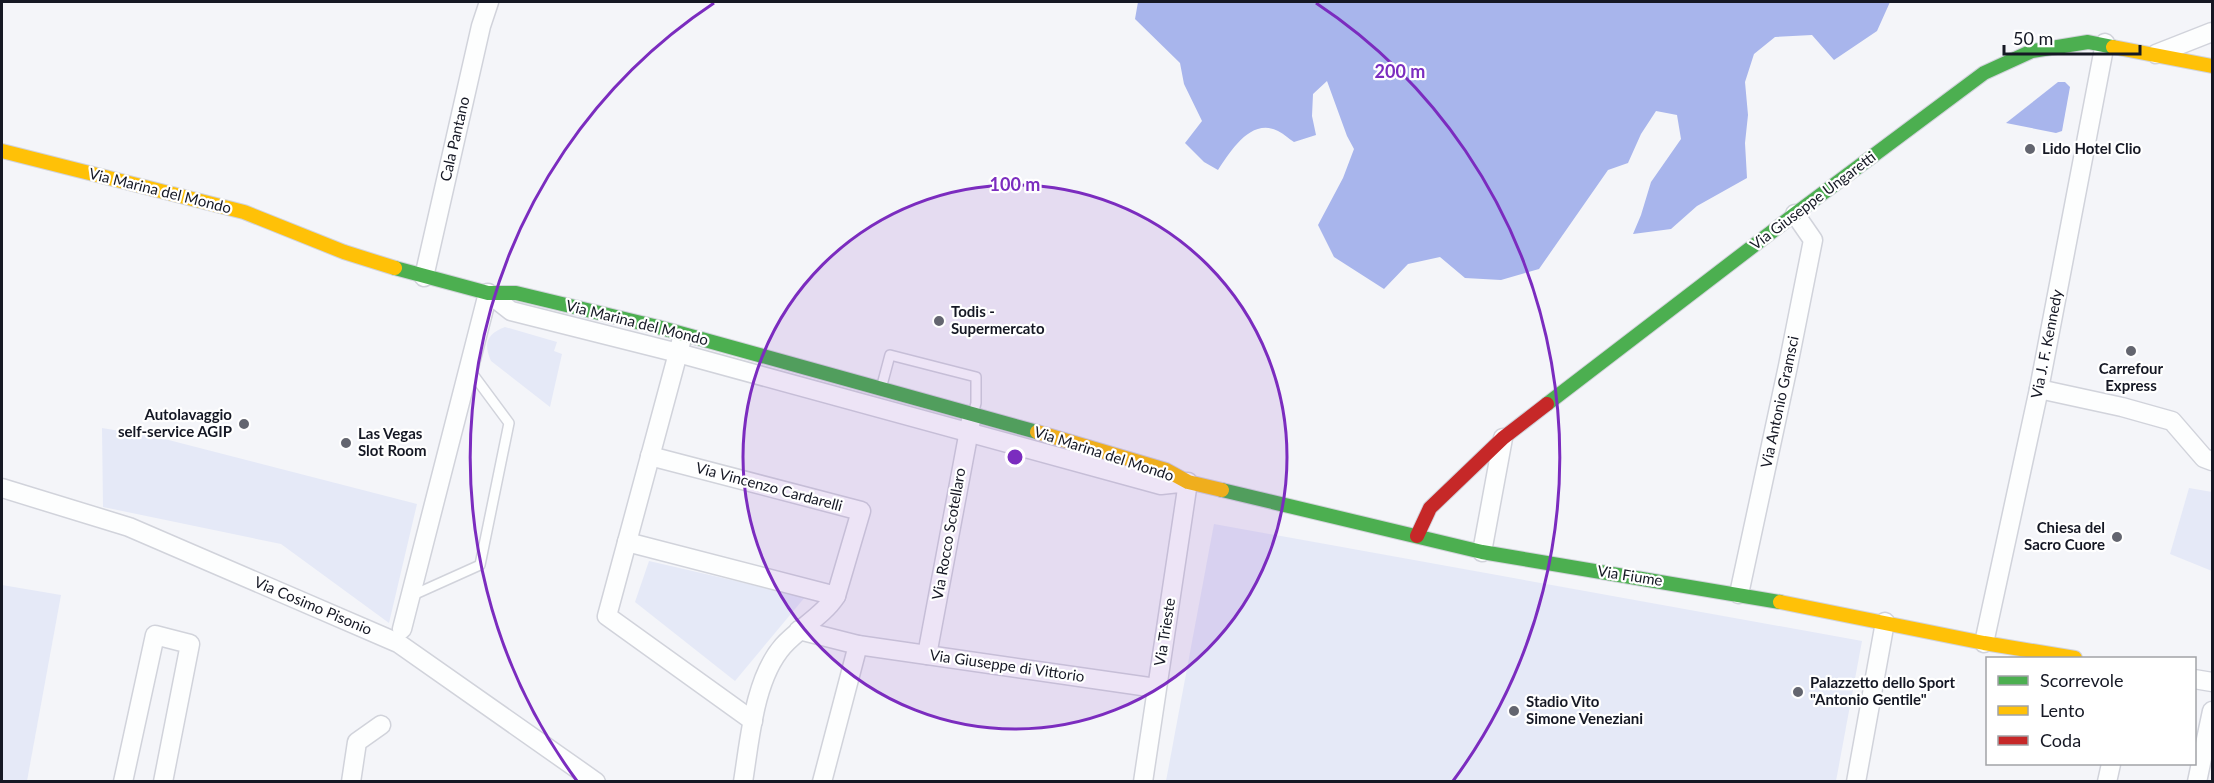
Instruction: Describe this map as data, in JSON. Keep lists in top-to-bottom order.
{
  "streets": {
    "street": [
      "Cala Pantano",
      "Via Marina del Mondo",
      "Via Giuseppe Ungaretti",
      "Via J. F. Kennedy",
      "Via Antonio Gramsci",
      "Via Vincenzo Cardarelli",
      "Via Rocco Scotellaro",
      "Via Fiume",
      "Via Cosimo Pisonio",
      "Via Trieste",
      "Via Giuseppe di Vittorio"
    ]
  },
  "crossings": [
    ["Cala Pantano", "Via Marina del Mondo"],
    ["Via Marina del Mondo", "Via Rocco Scotellaro"],
    ["Via Marina del Mondo", "Via Fiume"],
    ["Via Marina del Mondo", "Via Trieste"],
    ["Via Giuseppe Ungaretti", "Via J. F. Kennedy"],
    ["Via Giuseppe Ungaretti", "Via Antonio Gramsci"],
    ["Via Giuseppe Ungaretti", "Via Fiume"],
    ["Via J. F. Kennedy", "Via Fiume"],
    ["Via Antonio Gramsci", "Via Fiume"],
    ["Via Vincenzo Cardarelli", "Via Giuseppe di Vittorio"],
    ["Via Rocco Scotellaro", "Via Giuseppe di Vittorio"],
    ["Via Fiume", "Via Trieste"],
    ["Via Trieste", "Via Giuseppe di Vittorio"]
  ],
  "places": [
    "Lido Hotel Clio",
    "Todis - Supermercato",
    "Carrefour Express",
    "Autolavaggio self-service AGIP",
    "Las Vegas Slot Room",
    "Chiesa del Sacro Cuore",
    "Palazzetto dello Sport \"Antonio Gentile\"",
    "Stadio Vito Simone Veneziani"
  ],
  "legend": ["Scorrevole", "Lento", "Coda"],
  "scale_bar": "50 m",
  "rings": ["200 m", "100 m"]
}
